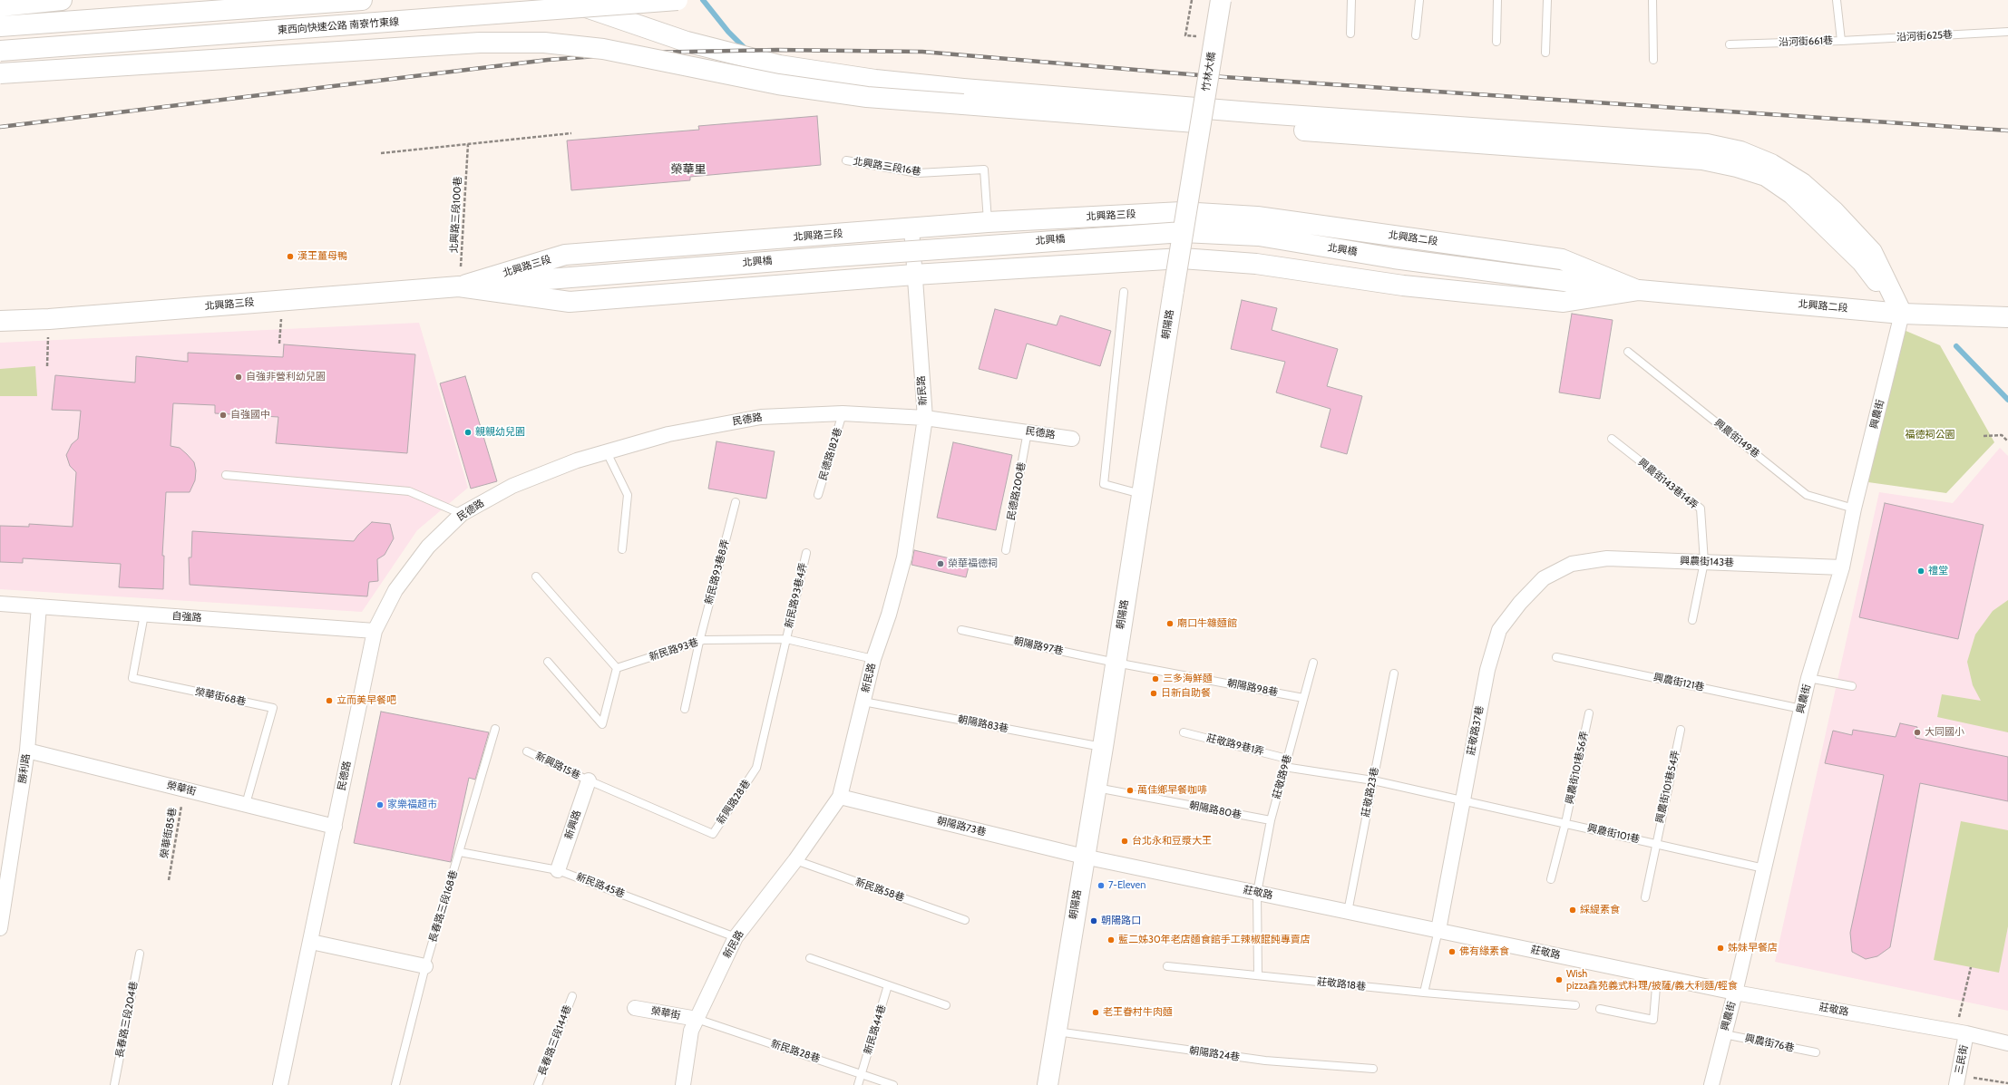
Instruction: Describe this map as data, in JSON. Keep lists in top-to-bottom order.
{
  "streets": {
    "main road": [
      "東西向快速公路 南寮竹東線",
      "竹林大橋",
      "北興路三段",
      "北興路二段",
      "北興橋",
      "朝陽路"
    ],
    "street": [
      "新民路",
      "興農街",
      "民德路",
      "興農街143巷",
      "自強路",
      "莊敬路37巷",
      "勝利路",
      "榮華街",
      "新興路",
      "朝陽路73巷",
      "莊敬路",
      "三民街"
    ],
    "lane": [
      "沿河街625巷",
      "沿河街661巷",
      "北興路三段16巷",
      "興農街149巷",
      "民德路182巷",
      "興農街143巷14弄",
      "民德路200巷",
      "新民路93巷8弄",
      "新民路93巷4弄",
      "朝陽路97巷",
      "新民路93巷",
      "興農街121巷",
      "朝陽路98巷",
      "榮華街68巷",
      "朝陽路83巷",
      "莊敬路9巷1弄",
      "新興路15巷",
      "興農街101巷56弄",
      "莊敬路9巷",
      "興農街101巷54弄",
      "莊敬路23巷",
      "新興路28巷",
      "朝陽路80巷",
      "興農街101巷",
      "新民路45巷",
      "新民路58巷",
      "長春路三段168巷",
      "莊敬路18巷",
      "長春路三段204巷",
      "新民路44巷",
      "長春路三段144巷",
      "興農街76巷",
      "新民路28巷",
      "朝陽路24巷"
    ],
    "path": ["北興路三段100巷", "榮華街85巷"]
  },
  "crossings": [
    ["沿河街625巷", "沿河街661巷"],
    ["竹林大橋", "朝陽路"],
    ["北興路三段16巷", "北興路三段"],
    ["北興路三段100巷", "北興路三段"],
    ["北興路三段100巷", "北興橋"],
    ["北興路三段", "北興路二段"],
    ["北興路三段", "北興橋"],
    ["北興路三段", "新民路"],
    ["北興路二段", "北興橋"],
    ["北興路二段", "興農街"],
    ["北興橋", "朝陽路"],
    ["朝陽路", "朝陽路97巷"],
    ["朝陽路", "朝陽路98巷"],
    ["朝陽路", "朝陽路83巷"],
    ["朝陽路", "朝陽路80巷"],
    ["朝陽路", "朝陽路73巷"],
    ["朝陽路", "莊敬路"],
    ["朝陽路", "朝陽路24巷"],
    ["新民路", "民德路"],
    ["新民路", "新民路93巷"],
    ["新民路", "朝陽路83巷"],
    ["新民路", "榮華街"],
    ["新民路", "朝陽路73巷"],
    ["新民路", "新民路45巷"],
    ["新民路", "新民路58巷"],
    ["新民路", "新民路28巷"],
    ["興農街", "興農街149巷"],
    ["興農街", "興農街143巷"],
    ["興農街", "興農街121巷"],
    ["興農街", "興農街101巷"],
    ["興農街", "莊敬路"],
    ["興農街", "興農街76巷"],
    ["民德路", "民德路182巷"],
    ["民德路", "民德路200巷"],
    ["民德路", "自強路"],
    ["民德路", "榮華街"],
    ["興農街143巷14弄", "興農街143巷"],
    ["興農街143巷", "莊敬路37巷"],
    ["新民路93巷8弄", "新民路93巷"],
    ["新民路93巷4弄", "新民路93巷"],
    ["新民路93巷4弄", "新興路28巷"],
    ["自強路", "榮華街68巷"],
    ["自強路", "勝利路"],
    ["朝陽路97巷", "朝陽路98巷"],
    ["新民路93巷", "新興路28巷"],
    ["朝陽路98巷", "莊敬路9巷"],
    ["榮華街68巷", "榮華街"],
    ["莊敬路37巷", "興農街101巷"],
    ["莊敬路37巷", "莊敬路"],
    ["莊敬路9巷1弄", "莊敬路9巷"],
    ["新興路15巷", "新興路28巷"],
    ["新興路15巷", "新興路"],
    ["興農街101巷56弄", "興農街101巷"],
    ["勝利路", "榮華街"],
    ["莊敬路9巷", "朝陽路80巷"],
    ["莊敬路9巷", "興農街101巷"],
    ["莊敬路9巷", "莊敬路"],
    ["興農街101巷54弄", "興農街101巷"],
    ["榮華街", "榮華街85巷"],
    ["榮華街", "新民路28巷"],
    ["莊敬路23巷", "興農街101巷"],
    ["莊敬路23巷", "莊敬路"],
    ["新興路28巷", "新興路"],
    ["新興路", "新民路45巷"],
    ["朝陽路73巷", "莊敬路"],
    ["新民路45巷", "長春路三段168巷"],
    ["莊敬路", "三民街"],
    ["新民路44巷", "新民路28巷"]
  ],
  "districts": ["榮華里"],
  "parks": ["福德祠公園"],
  "places": [
    "漢王薑母鴨",
    "自強非營利幼兒園",
    "自強國中",
    "親親幼兒園",
    "榮華福德祠",
    "禮堂",
    "廟口牛雜麵館",
    "三多海鮮麵",
    "日新自助餐",
    "立而美早餐吧",
    "大同國小",
    "萬佳鄉早餐咖啡",
    "家樂福超市",
    "台北永和豆漿大王",
    "7-Eleven",
    "綵緹素食",
    "朝陽路口",
    "藍二姊30年老店麵食館手工辣椒餛飩專賣店",
    "姊妹早餐店",
    "佛有緣素食",
    "Wish pizza鑫苑義式料理/披薩/義大利麵/輕食",
    "老王眷村牛肉麵"
  ]
}
